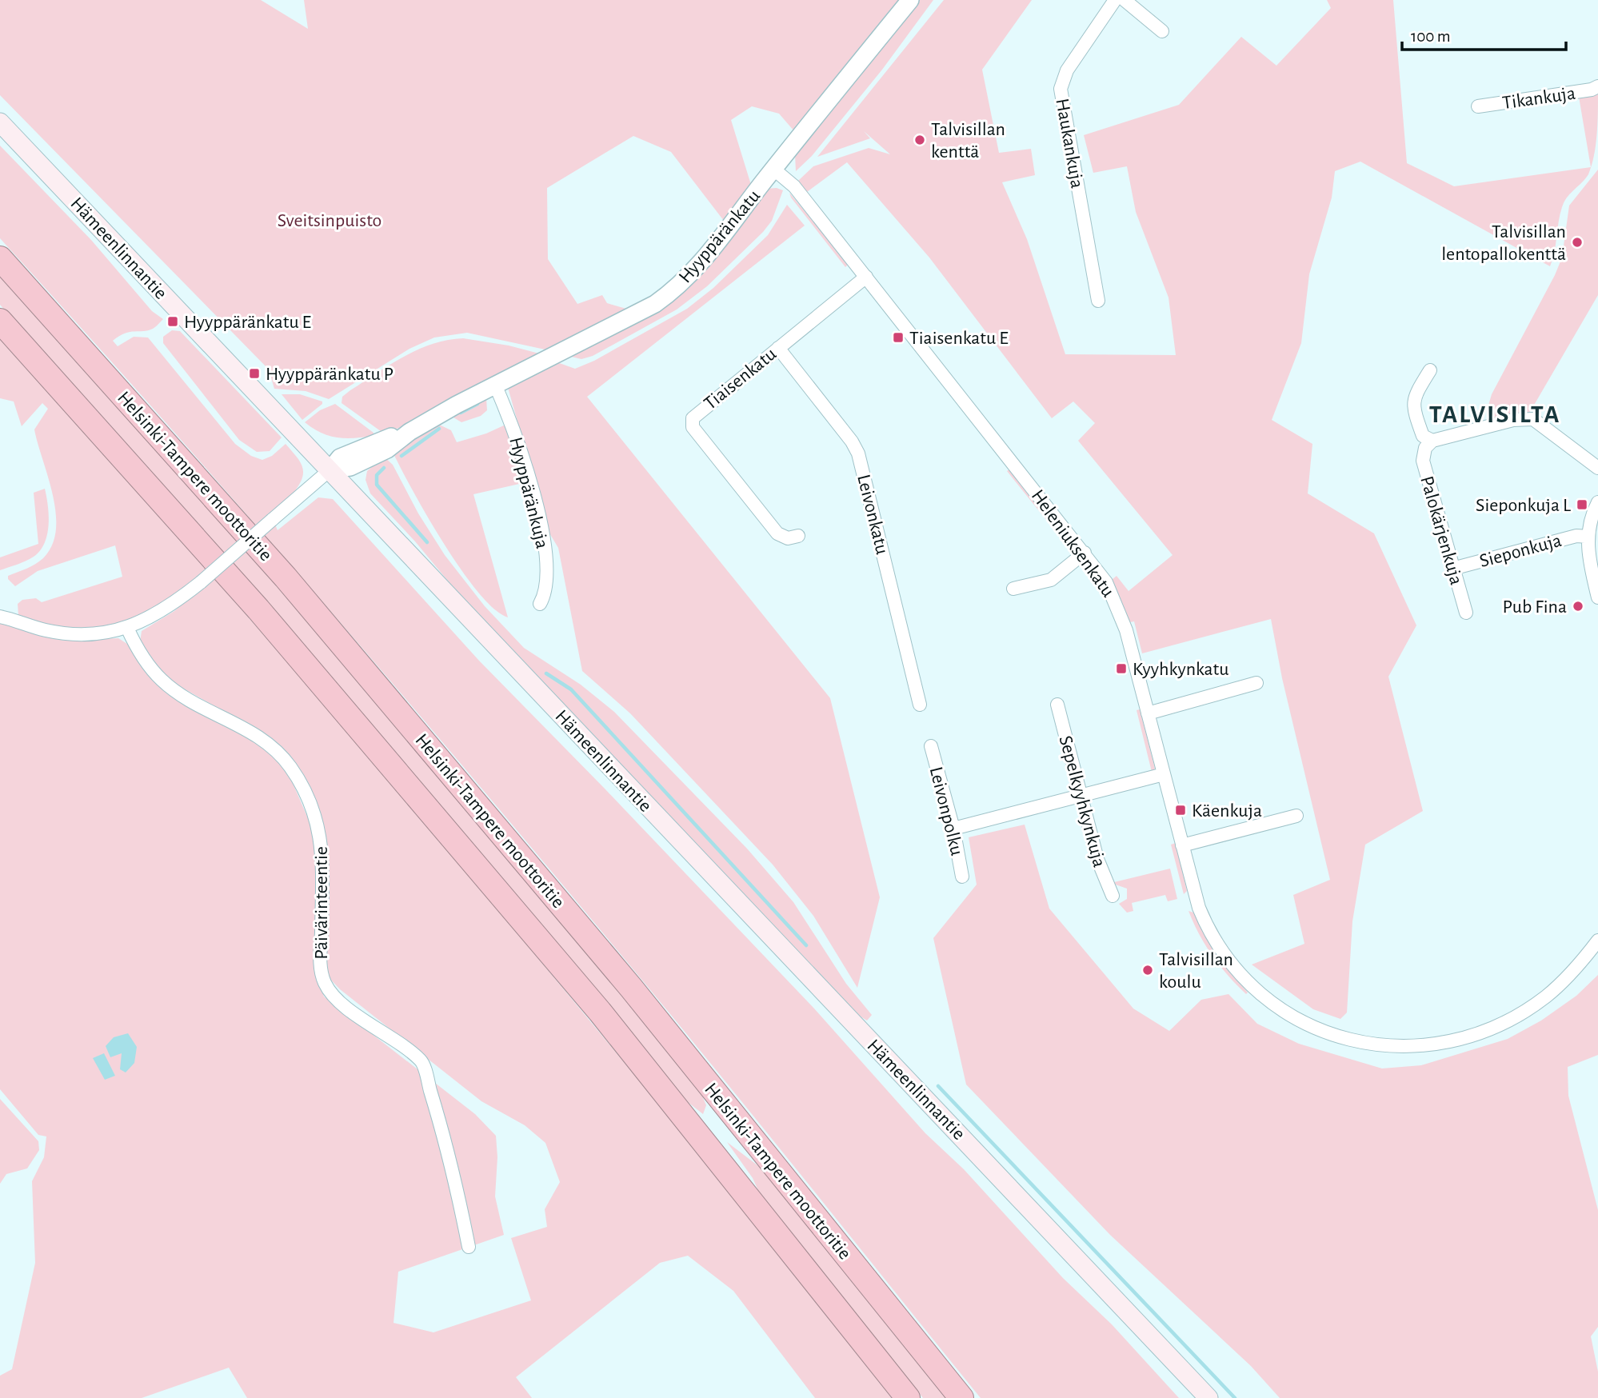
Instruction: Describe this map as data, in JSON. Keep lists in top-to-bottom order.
{
  "streets": {
    "highway": ["Helsinki-Tampere moottoritie"],
    "main road": ["Hämeenlinnantie"],
    "street": [
      "Tikankuja",
      "Haukankuja",
      "Hyyppäränkatu",
      "Tiaisenkatu",
      "Hyyppäränkuja",
      "Leivonkatu",
      "Palokärjenkuja",
      "Heleniuksenkatu",
      "Sieponkuja",
      "Sepelkyyhkynkuja",
      "Leivonpolku",
      "Päivärinteentie"
    ]
  },
  "crossings": [
    ["Hyyppäränkatu", "Hämeenlinnantie"],
    ["Hyyppäränkatu", "Hyyppäränkuja"],
    ["Hyyppäränkatu", "Heleniuksenkatu"],
    ["Tiaisenkatu", "Leivonkatu"],
    ["Tiaisenkatu", "Heleniuksenkatu"],
    ["Palokärjenkuja", "Sieponkuja"]
  ],
  "districts": ["TALVISILTA"],
  "parks": ["Sveitsinpuisto"],
  "places": {
    "other": [
      "Talvisillan kenttä",
      "Talvisillan lentopallokenttä",
      "Pub Fina",
      "Talvisillan koulu"
    ],
    "transit": [
      "Hyyppäränkatu E",
      "Tiaisenkatu E",
      "Hyyppäränkatu P",
      "Sieponkuja L",
      "Kyyhkynkatu",
      "Käenkuja"
    ]
  },
  "scale_bar": "100 m"
}
